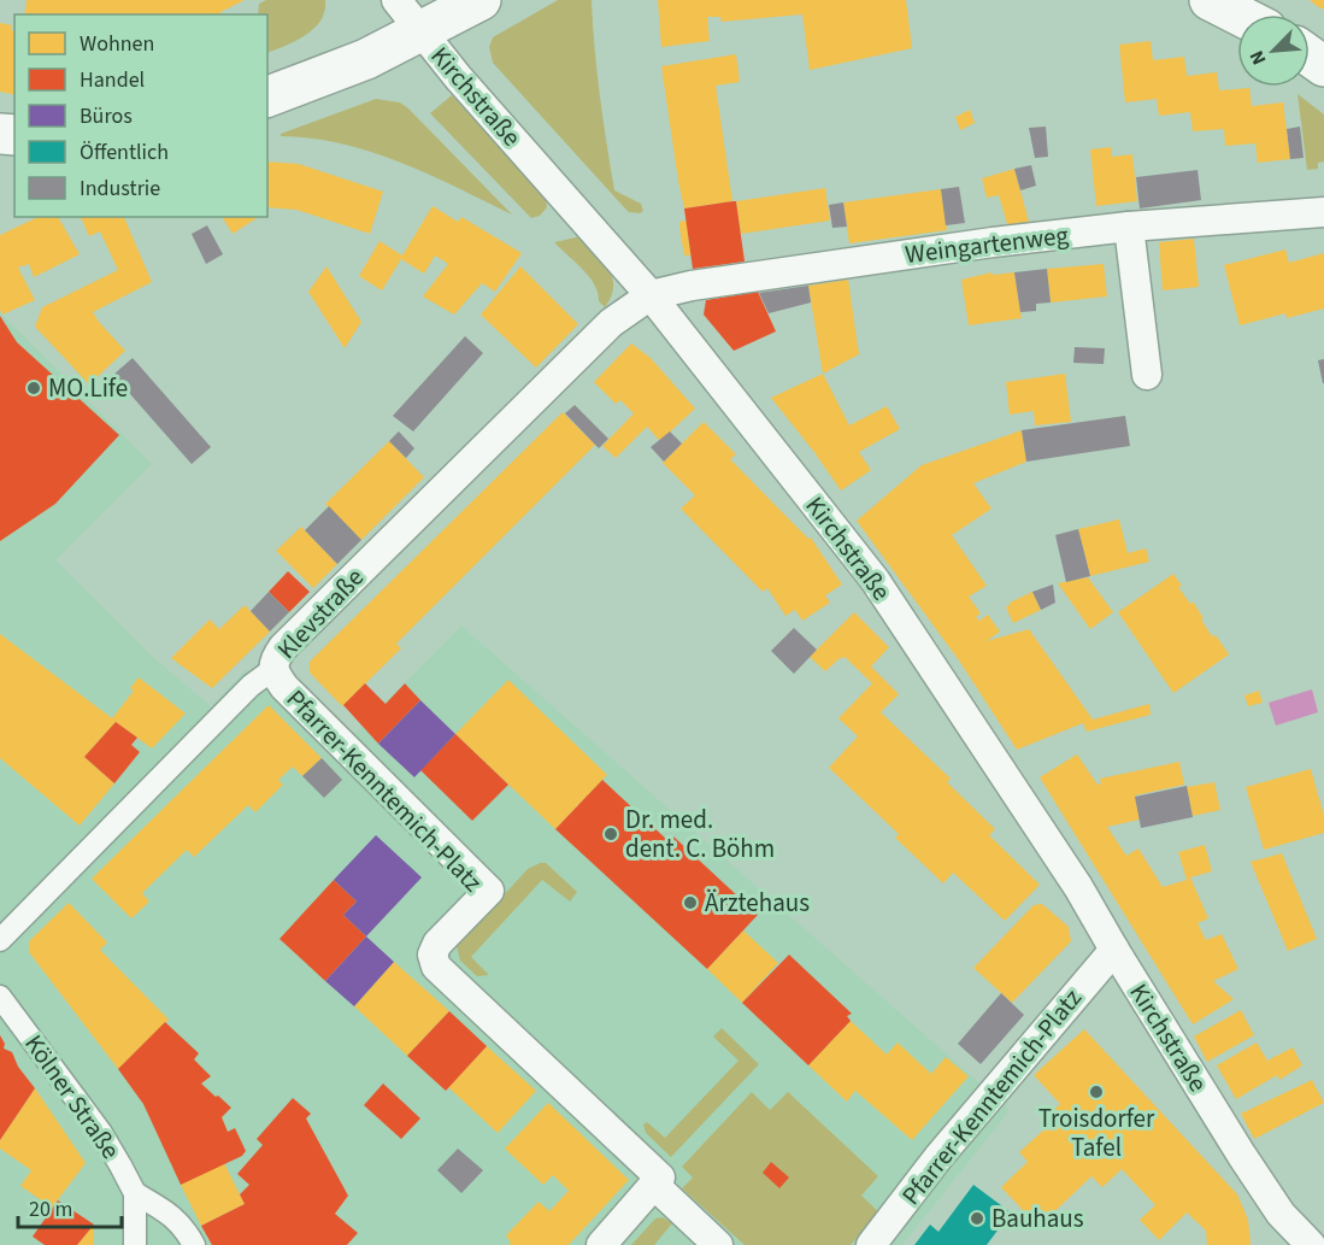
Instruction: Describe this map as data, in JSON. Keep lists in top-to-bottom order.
{
  "streets": {
    "main road": ["Kirchstraße"],
    "street": [
      "Weingartenweg",
      "Klevstraße",
      "Pfarrer-Kenntemich-Platz",
      "Kölner Straße"
    ]
  },
  "crossings": [
    ["Kirchstraße", "Weingartenweg"],
    ["Kirchstraße", "Klevstraße"],
    ["Kirchstraße", "Pfarrer-Kenntemich-Platz"],
    ["Weingartenweg", "Klevstraße"],
    ["Klevstraße", "Pfarrer-Kenntemich-Platz"]
  ],
  "places": [
    "MO.Life",
    "Dr. med. dent. C. Böhm",
    "Ärztehaus",
    "Troisdorfer Tafel",
    "Bauhaus"
  ],
  "legend": [
    "Wohnen",
    "Handel",
    "Büros",
    "Öffentlich",
    "Industrie"
  ],
  "scale_bar": "20 m",
  "north": "bottom left"
}
